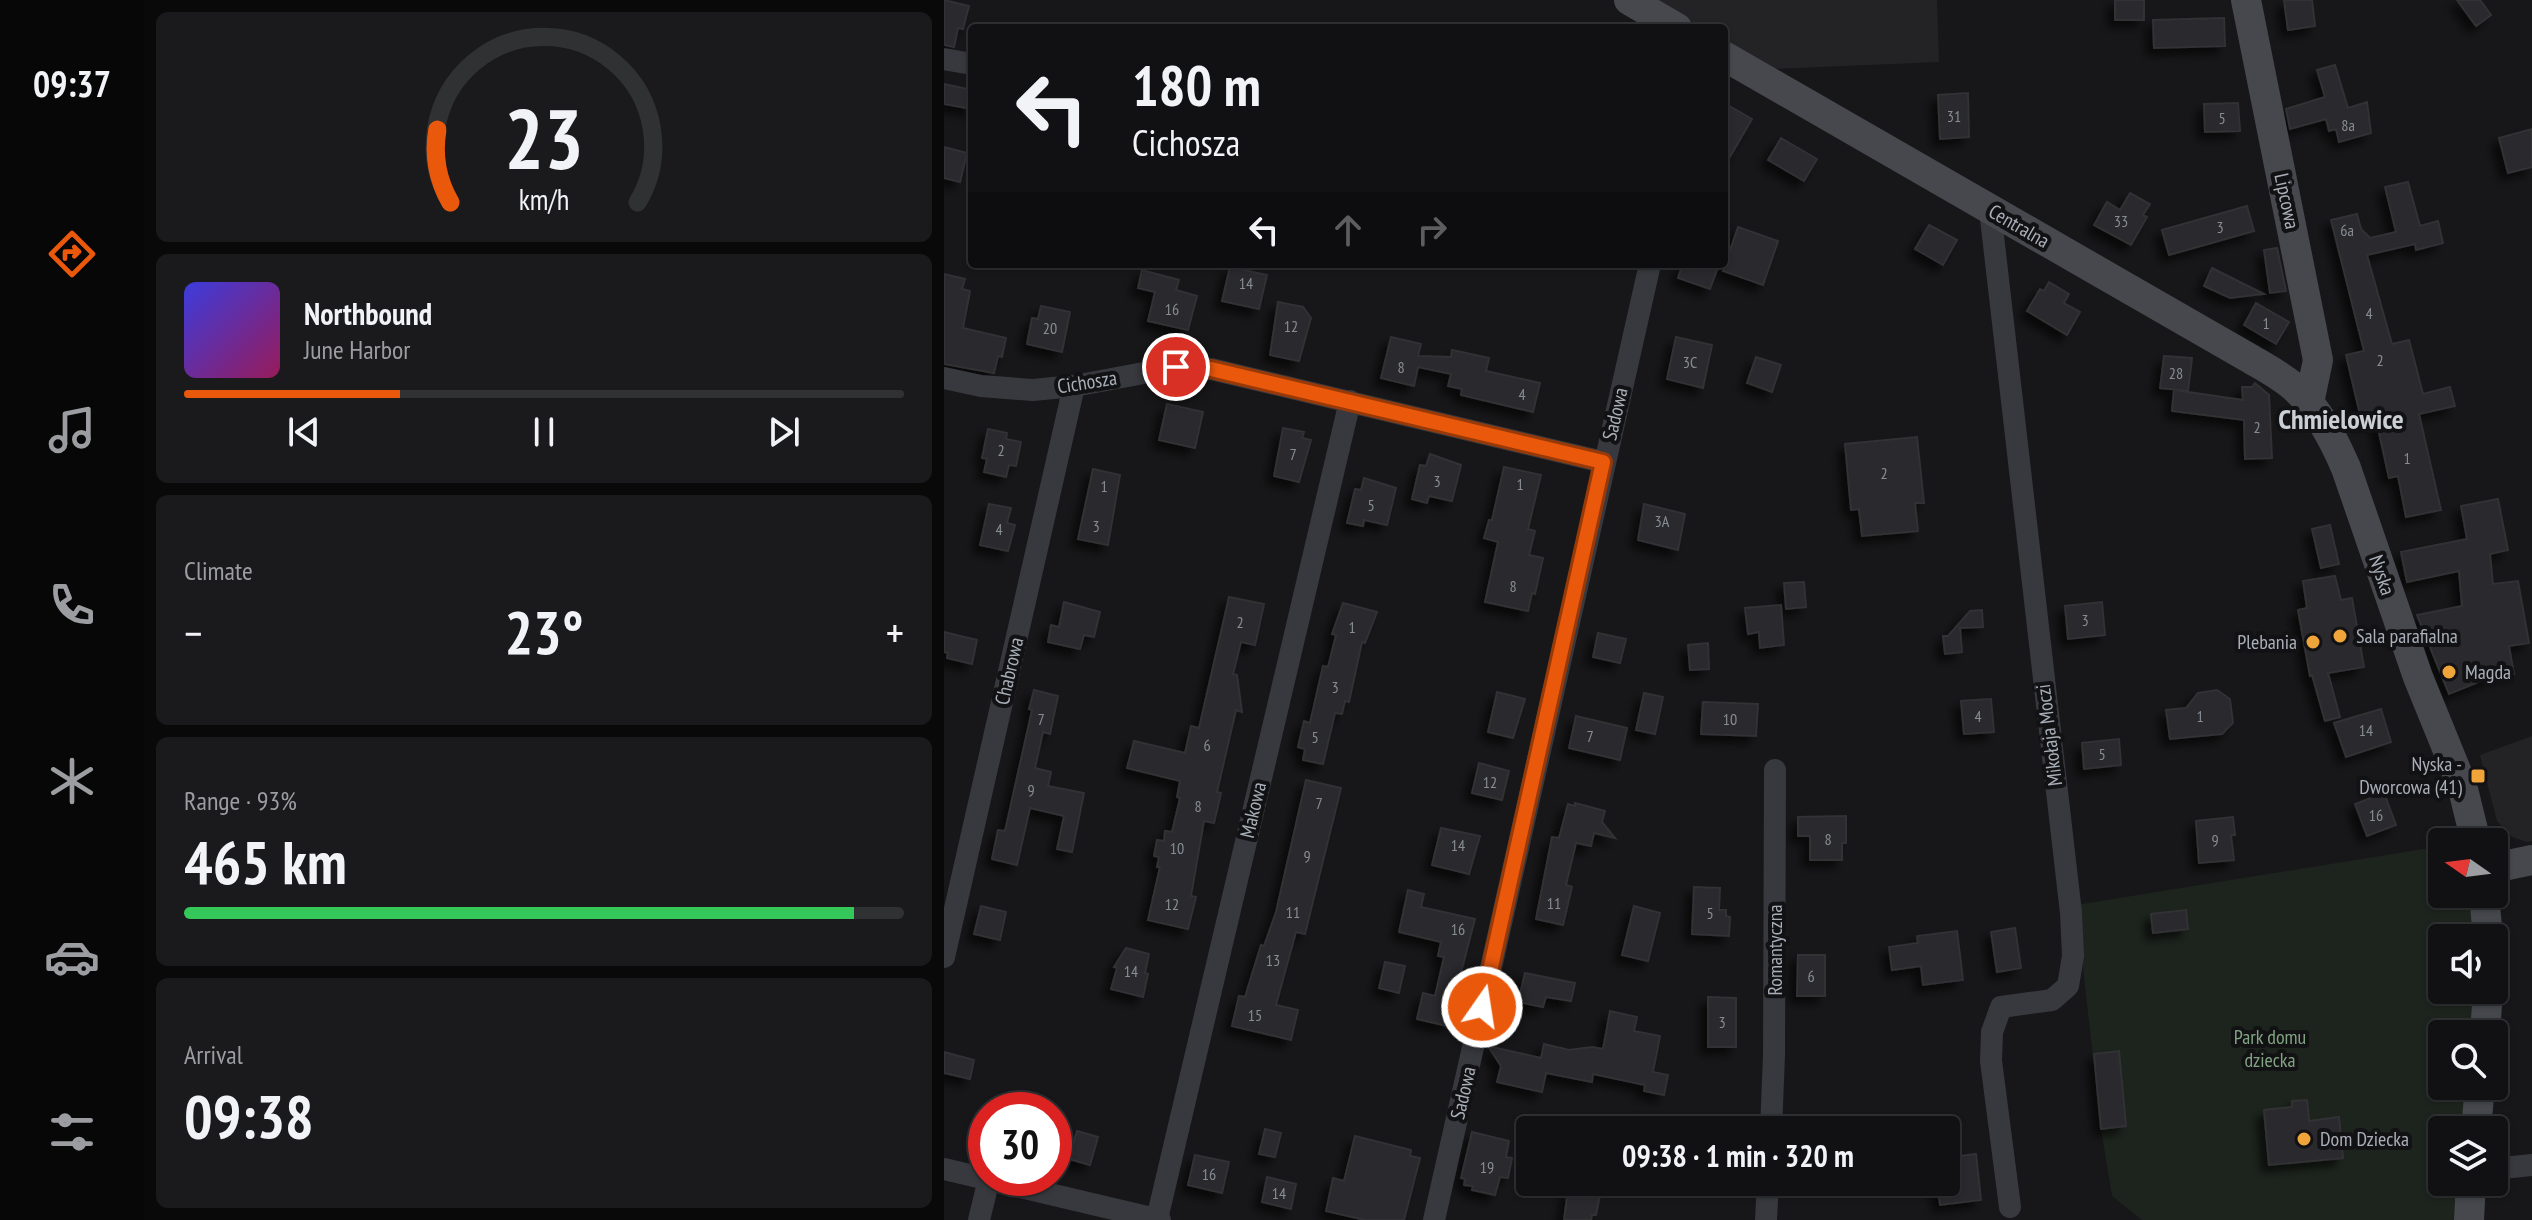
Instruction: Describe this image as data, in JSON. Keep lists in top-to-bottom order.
{
  "streets": {
    "street": [
      "Lipcowa",
      "Centralna",
      "Cichosza",
      "Sadowa",
      "Nyska",
      "Chabrowa",
      "Mikołaja Moczi",
      "Makowa",
      "Romantyczna"
    ]
  },
  "crossings": [
    ["Lipcowa", "Centralna"],
    ["Lipcowa", "Nyska"],
    ["Centralna", "Nyska"],
    ["Centralna", "Mikołaja Moczi"],
    ["Cichosza", "Sadowa"],
    ["Cichosza", "Chabrowa"],
    ["Cichosza", "Makowa"]
  ],
  "districts": ["Chmielowice"],
  "parks": ["Park domu dziecka"],
  "places": {
    "other": [
      "Sala parafialna",
      "Plebania",
      "Magda",
      "Dom Dziecka"
    ],
    "transit": ["Nyska - Dworcowa (41)"]
  },
  "house_numbers": [
    "31",
    "5",
    "8a",
    "33",
    "3",
    "6a",
    "14",
    "16",
    "4",
    "1",
    "12",
    "20",
    "2",
    "3C",
    "8",
    "28",
    "4",
    "2",
    "2",
    "7",
    "1",
    "2",
    "3",
    "1",
    "1",
    "5",
    "3A",
    "3",
    "4",
    "8",
    "3",
    "2",
    "1",
    "3",
    "4",
    "1",
    "7",
    "10",
    "14",
    "7",
    "5",
    "6",
    "5",
    "12",
    "9",
    "7",
    "8",
    "16",
    "8",
    "9",
    "14",
    "10",
    "9",
    "11",
    "12",
    "11",
    "5",
    "16",
    "13",
    "14",
    "6",
    "15",
    "3",
    "19",
    "16",
    "14"
  ],
  "north": "left",
  "page": {
    "tabs": "09:37",
    "turn": ["180 m", "Cichosza"],
    "song": ["Northbound", "June Harbor"],
    "tile": [
      "Climate",
      ["Range · 93%", "465 km"],
      ["Arrival", "09:38"]
    ],
    "heat": ["−", "23°", "+"],
    "limit": "30",
    "trip": "09:38 · 1 min · 320 m",
    "gauge": ["23", "km/h"]
  }
}
